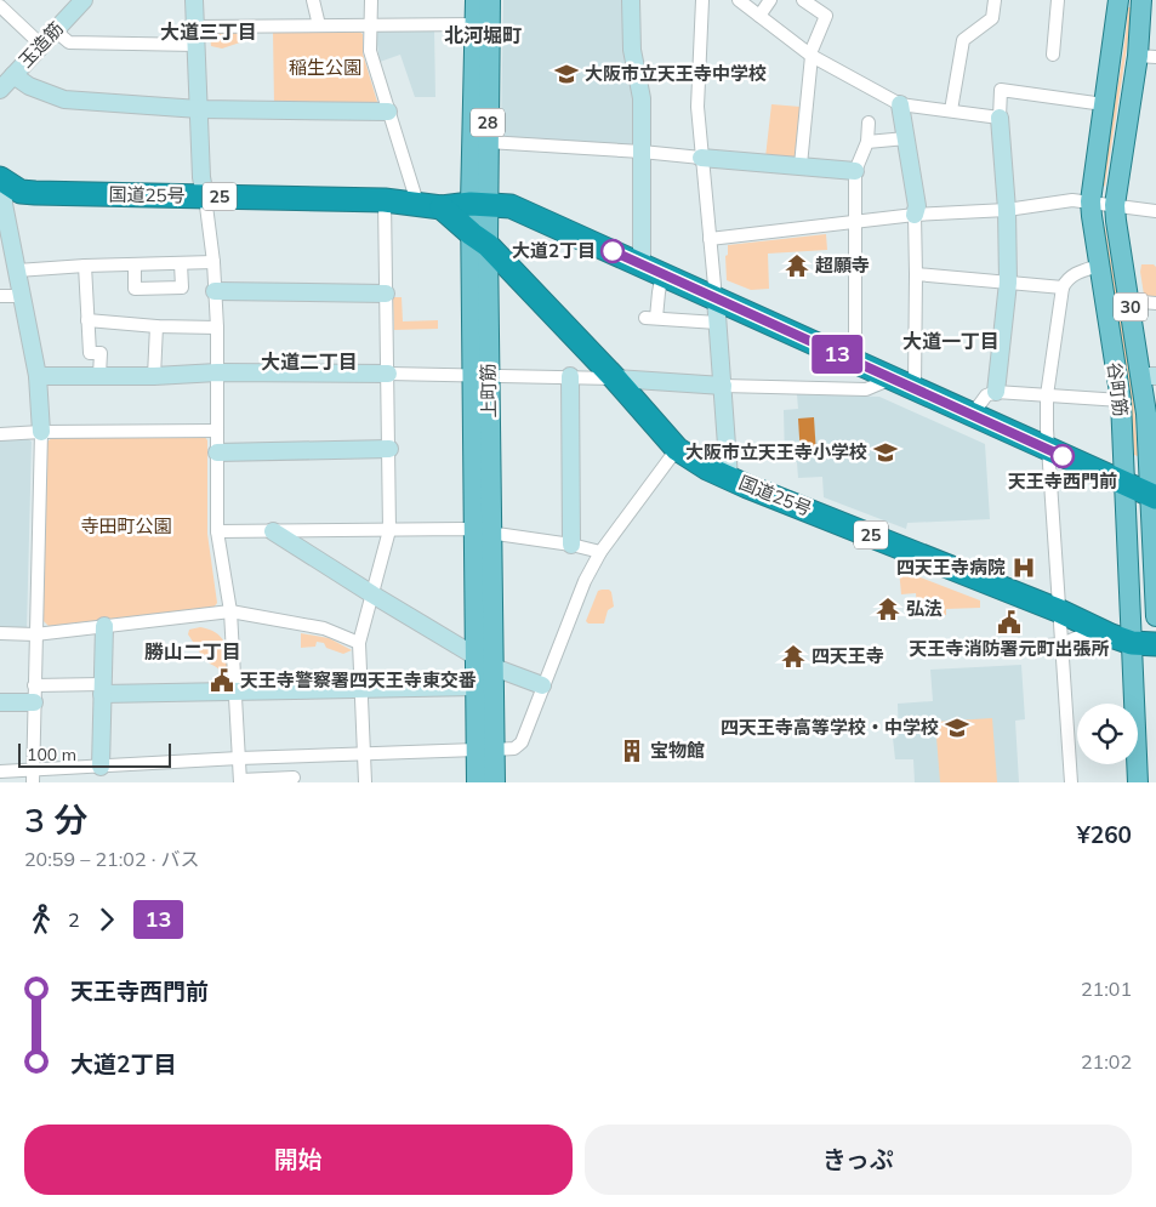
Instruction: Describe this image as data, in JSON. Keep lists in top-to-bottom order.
{
  "streets": {
    "highway": ["国道25号", "25"],
    "main road": [
      "28",
      "30",
      "谷町筋",
      "上町筋"
    ],
    "street": ["玉造筋"]
  },
  "crossings": [
    ["国道25号", "谷町筋"],
    ["国道25号", "上町筋"]
  ],
  "districts": [
    "大道三丁目",
    "北河堀町",
    "大道一丁目",
    "大道二丁目",
    "勝山二丁目"
  ],
  "parks": ["稲生公園", "寺田町公園"],
  "places": {
    "school or university": ["大阪市立天王寺中学校", "大阪市立天王寺小学校", "四天王寺高等学校・中学校"],
    "other": ["大道2丁目", "天王寺西門前"],
    "temple": ["超願寺", "弘法", "四天王寺"],
    "hospital": ["四天王寺病院"],
    "public building": ["天王寺消防署元町出張所", "天王寺警察署四天王寺東交番"],
    "building": ["宝物館"]
  },
  "lines": ["bus line 13"],
  "scale_bar": "100 m",
  "page": {
    "on_map": "13",
    "scale": "100 m",
    "heading": ["3 分", "20:59 – 21:02 · バス", "¥260"],
    "legs": ["2", "13"],
    "list": [
      {
        "name": "天王寺西門前",
        "value": "21:01"
      },
      {
        "name": "大道2丁目",
        "value": "21:02"
      }
    ],
    "buttons": ["開始", "きっぷ"]
  }
}
